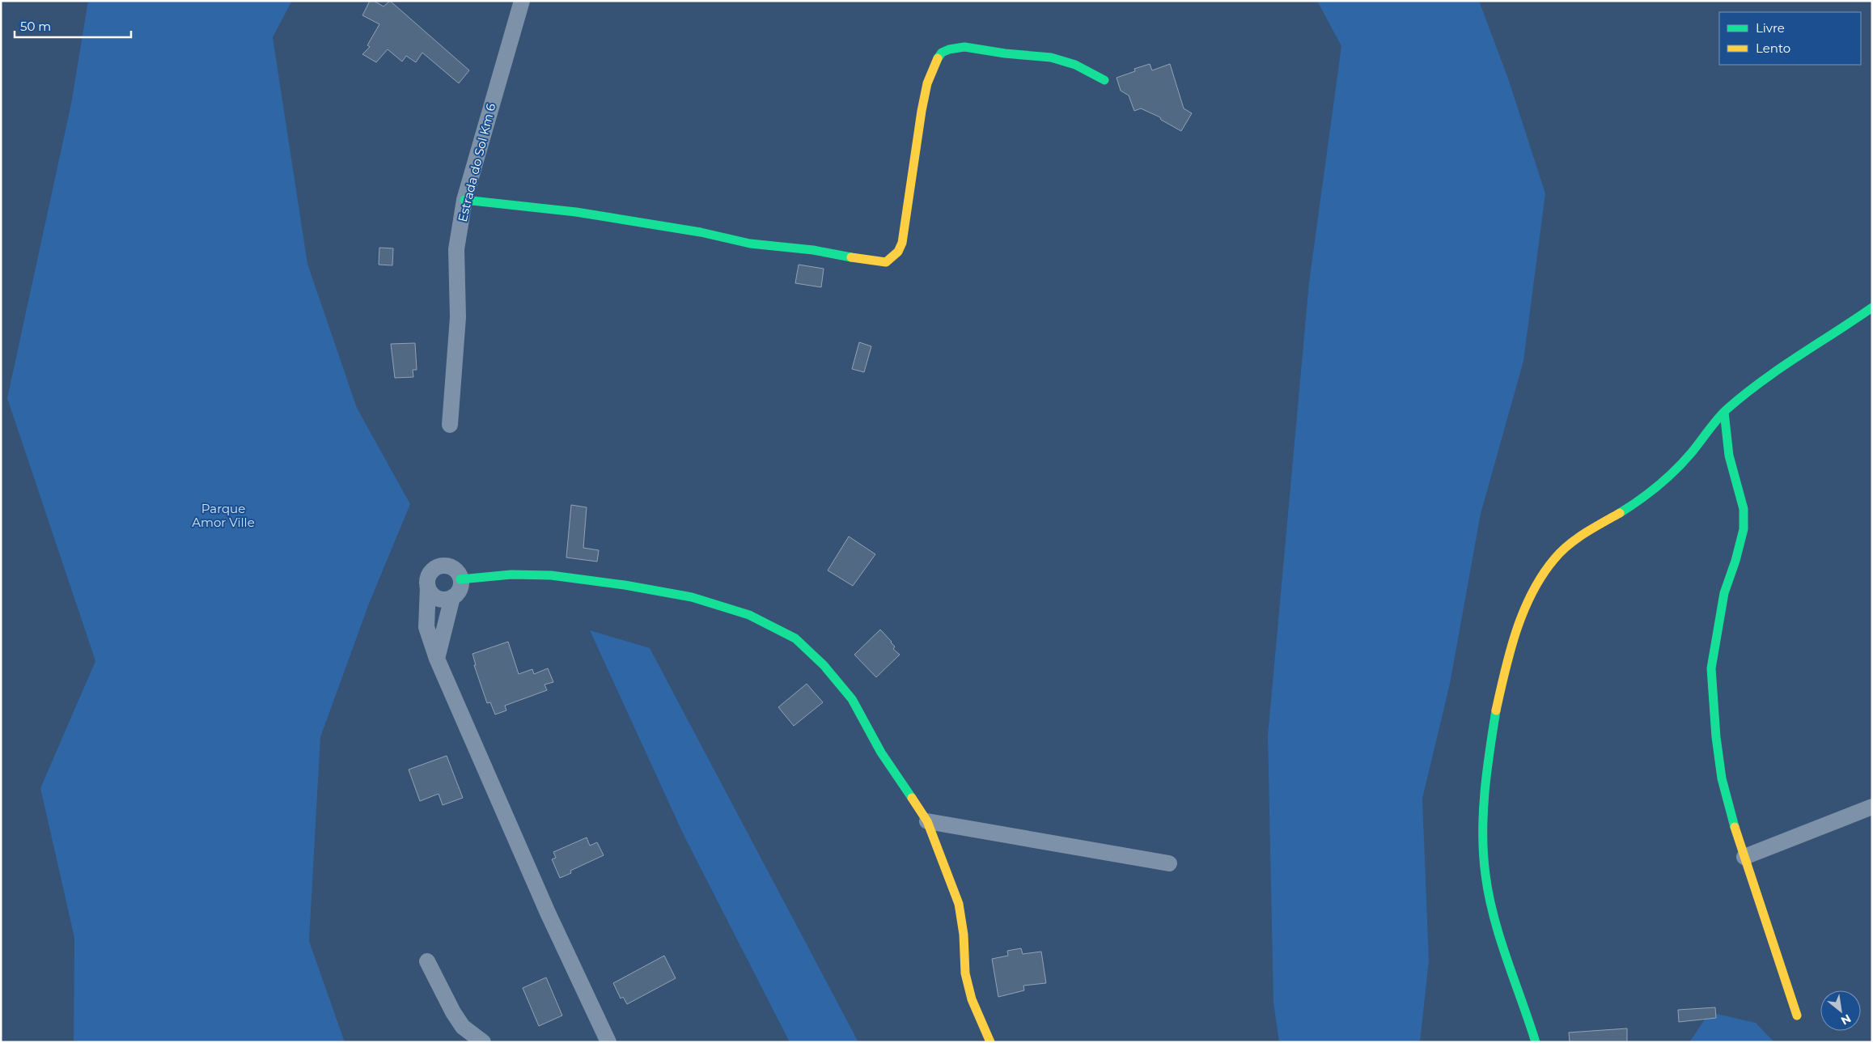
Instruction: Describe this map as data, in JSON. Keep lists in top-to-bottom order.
{
  "streets": {
    "street": ["Estrada do Sol Km 6"]
  },
  "parks": ["Parque Amor Ville"],
  "legend": ["Livre", "Lento"],
  "scale_bar": "50 m",
  "north": "bottom right"
}
